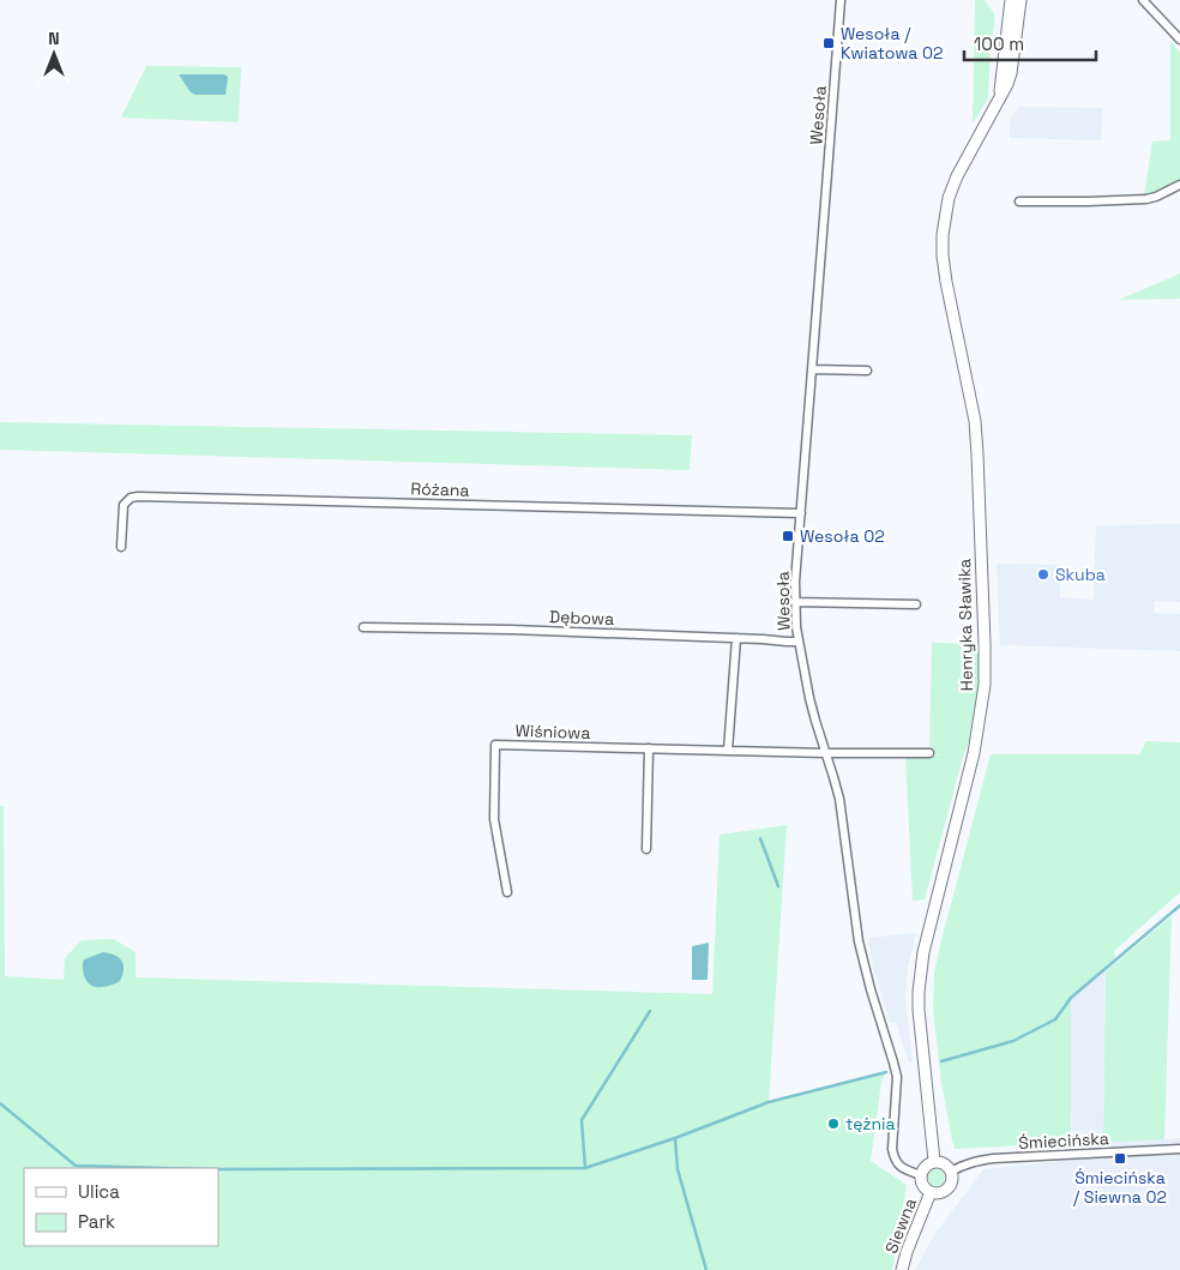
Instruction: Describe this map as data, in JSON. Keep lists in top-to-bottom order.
{
  "streets": {
    "main road": ["Henryka Sławika", "Siewna"],
    "street": [
      "Wesoła",
      "Różana",
      "Dębowa",
      "Wiśniowa",
      "Śmiecińska"
    ]
  },
  "crossings": [
    ["Wesoła", "Różana"],
    ["Wesoła", "Dębowa"],
    ["Wesoła", "Henryka Sławika"],
    ["Wesoła", "Wiśniowa"],
    ["Wesoła", "Śmiecińska"],
    ["Wesoła", "Siewna"],
    ["Henryka Sławika", "Śmiecińska"],
    ["Henryka Sławika", "Siewna"],
    ["Śmiecińska", "Siewna"]
  ],
  "places": {
    "transit": ["Wesoła / Kwiatowa 02", "Wesoła 02", "Śmiecińska / Siewna 02"],
    "other": ["Skuba", "tężnia"]
  },
  "legend": ["Ulica", "Park"],
  "scale_bar": "100 m",
  "north": "top"
}
